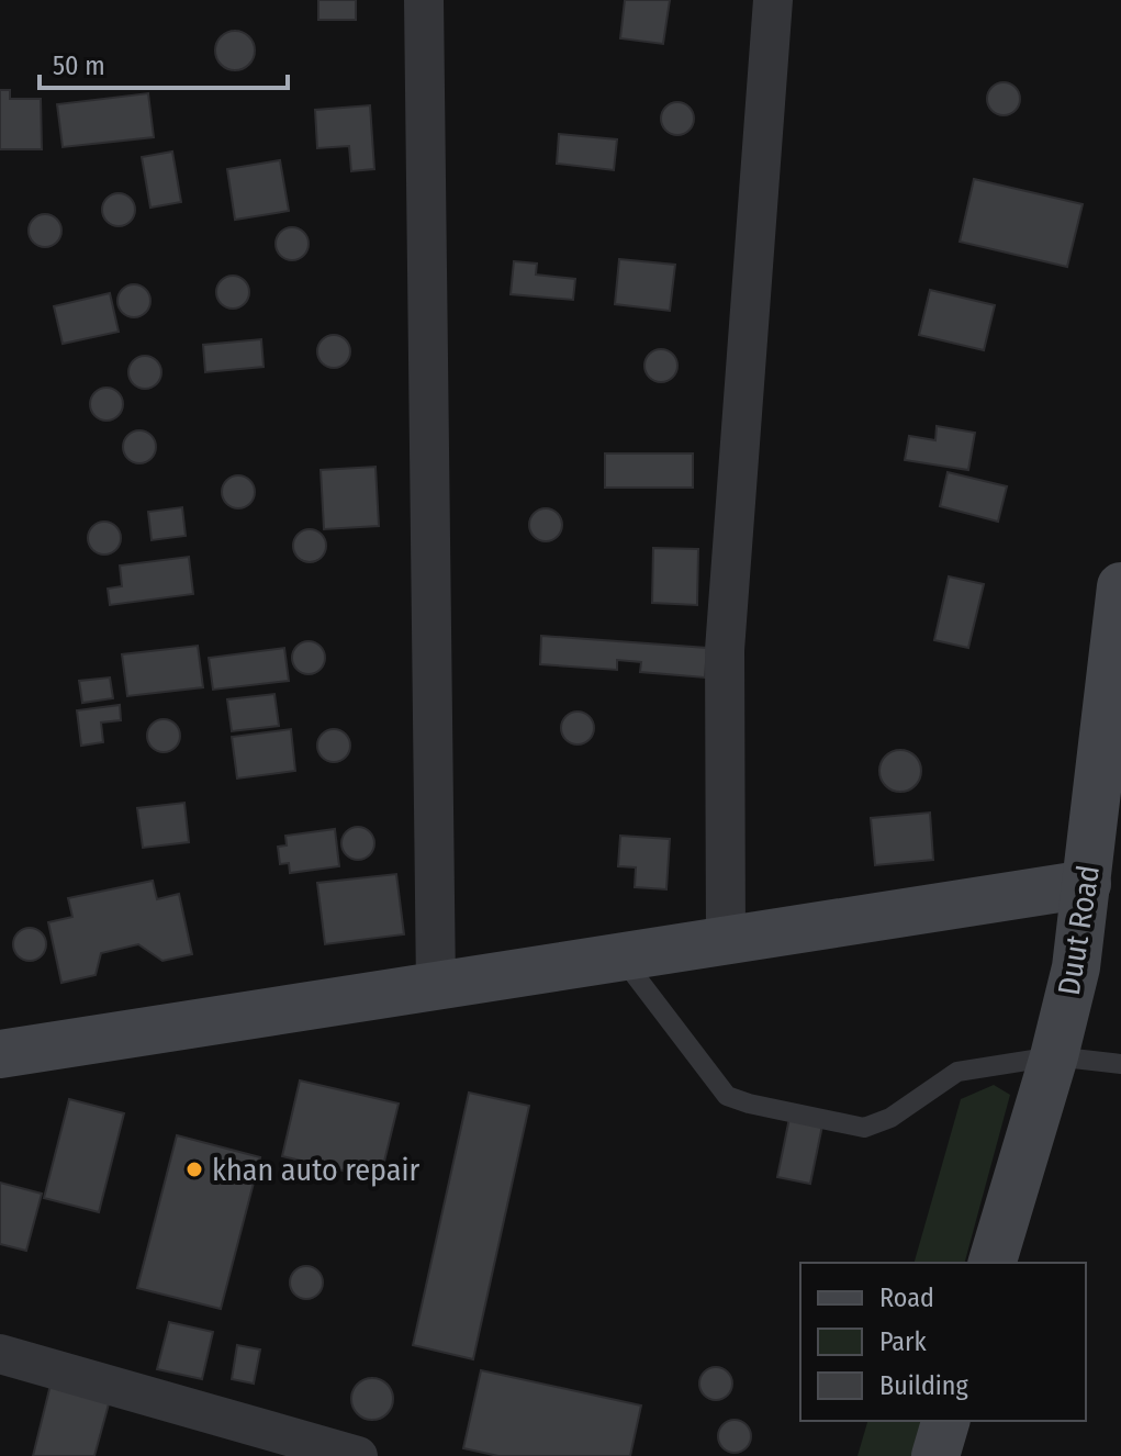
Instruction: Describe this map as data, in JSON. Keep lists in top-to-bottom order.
{
  "streets": {
    "street": ["Duut Road"]
  },
  "places": ["khan auto repair"],
  "legend": ["Road", "Park", "Building"],
  "scale_bar": "50 m"
}
